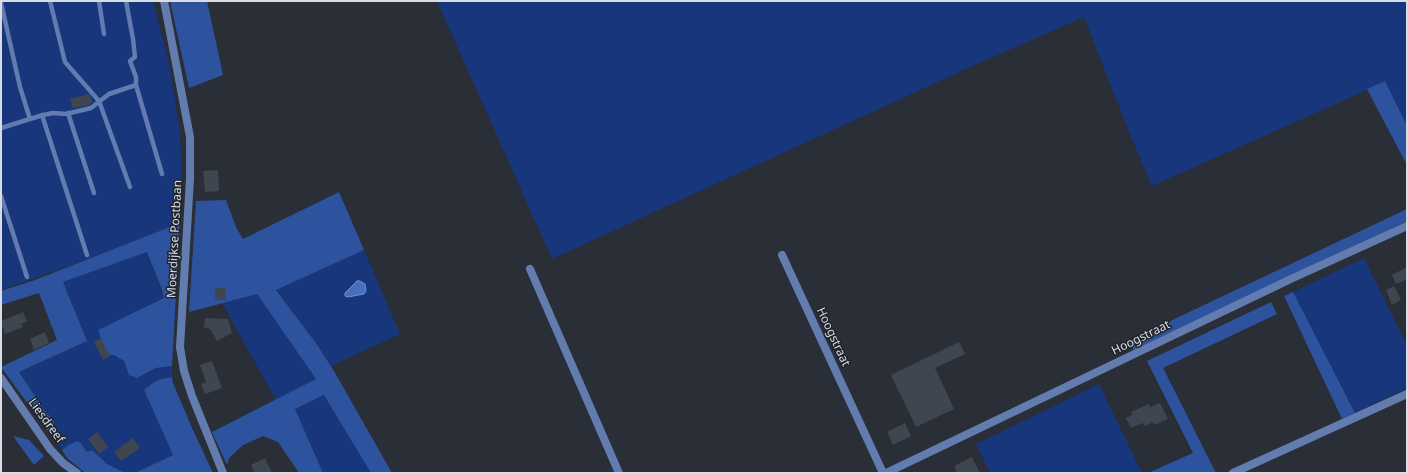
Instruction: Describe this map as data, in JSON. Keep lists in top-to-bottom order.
{
  "streets": {
    "street": ["Moerdijkse Postbaan", "Hoogstraat", "Liesdreef"]
  }
}
